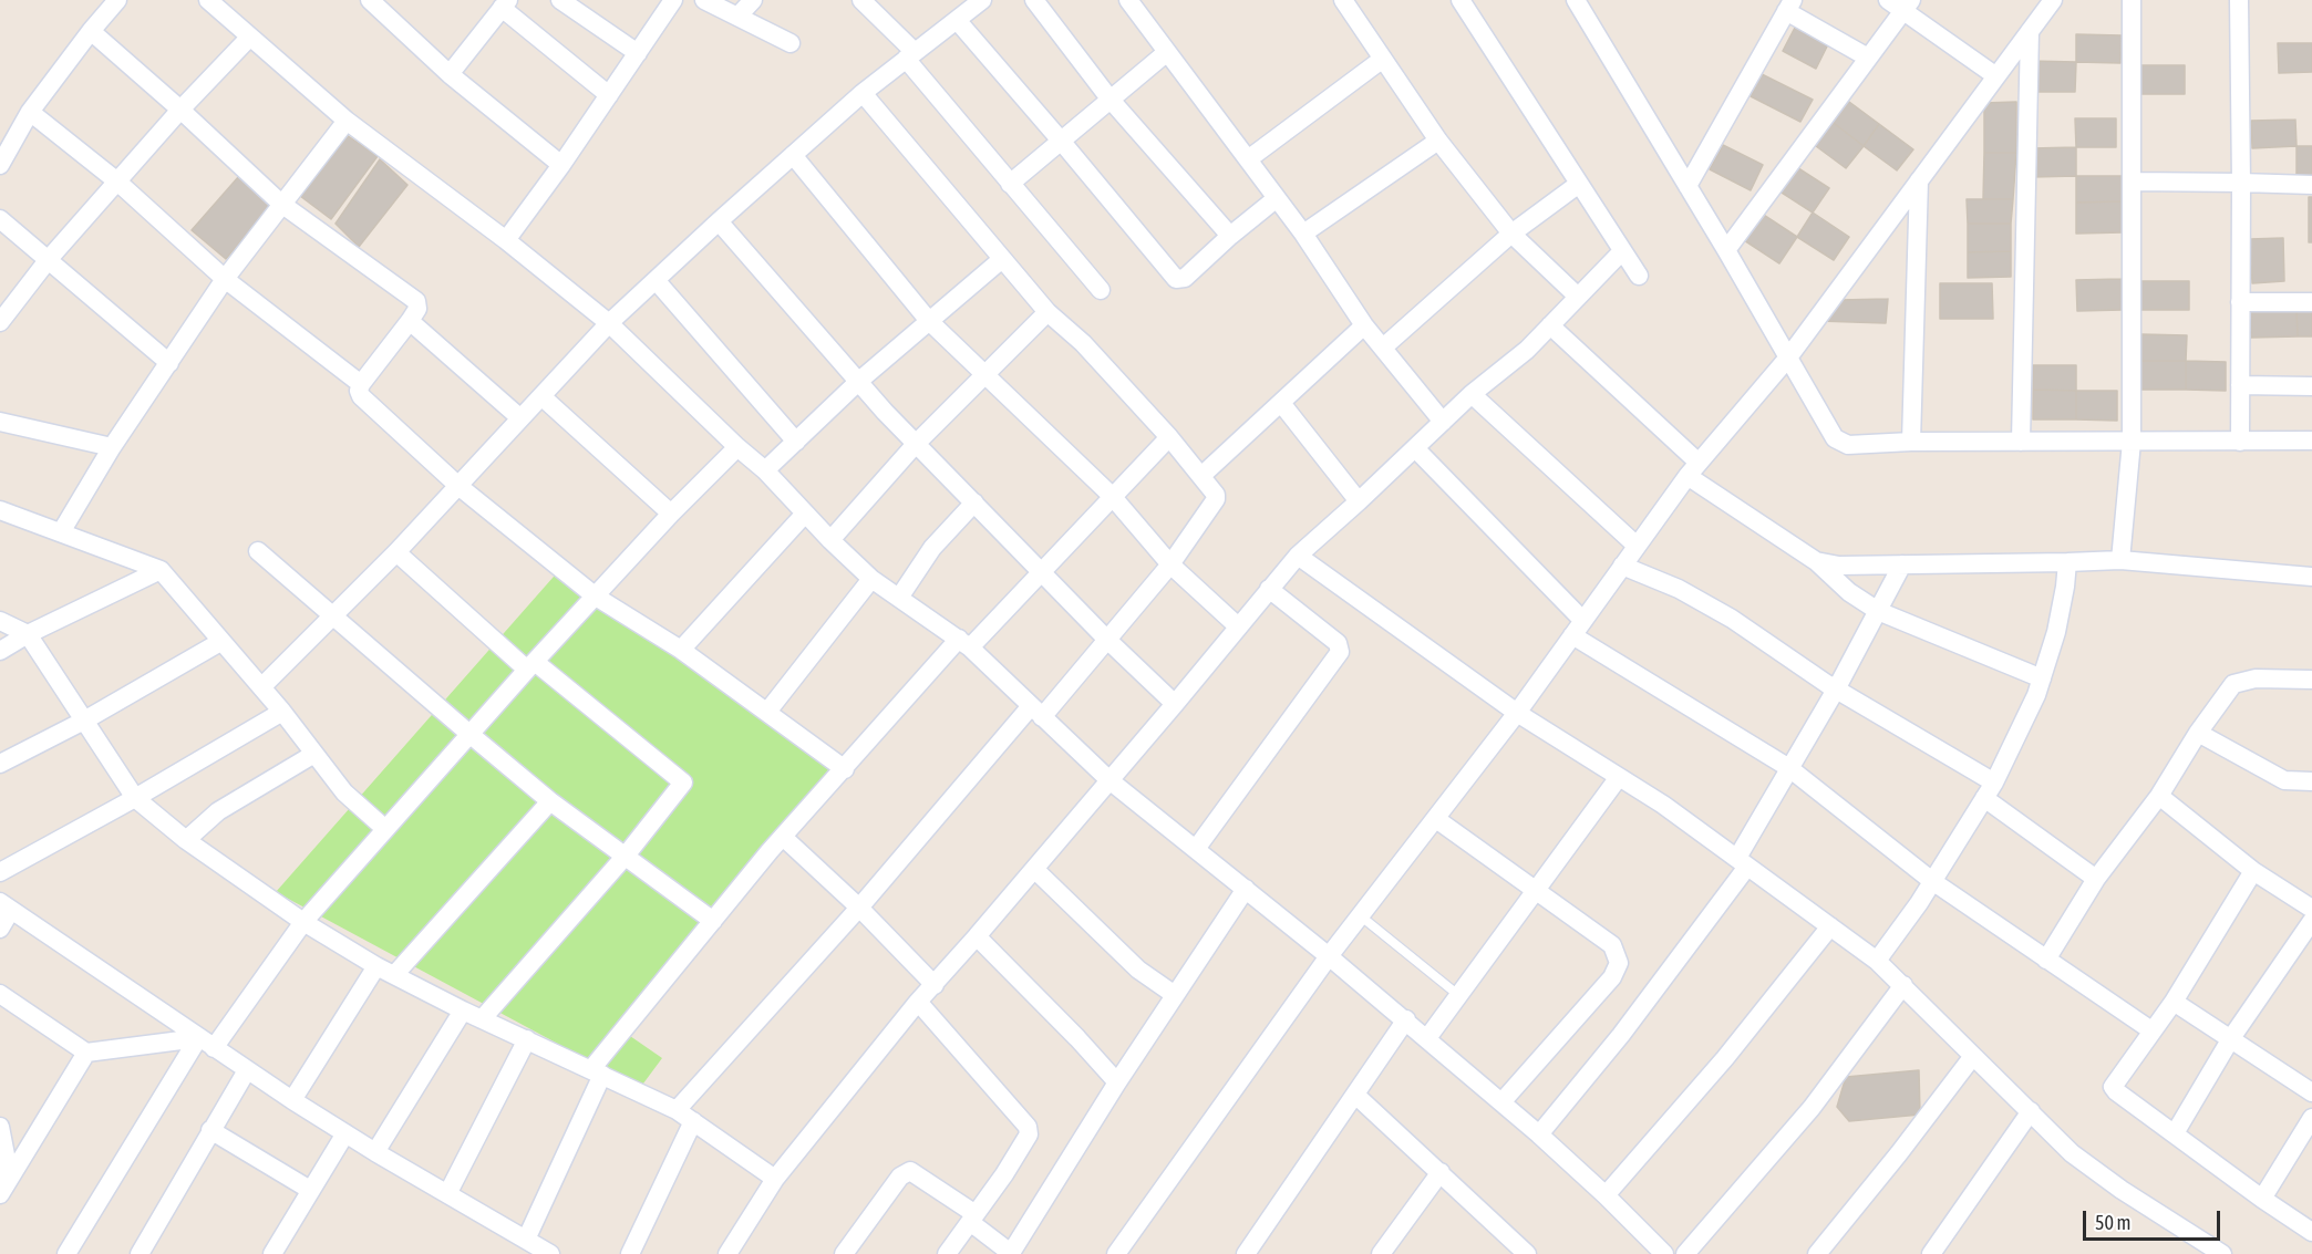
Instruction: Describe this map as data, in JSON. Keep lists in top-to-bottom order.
{
  "scale_bar": "50 m"
}
